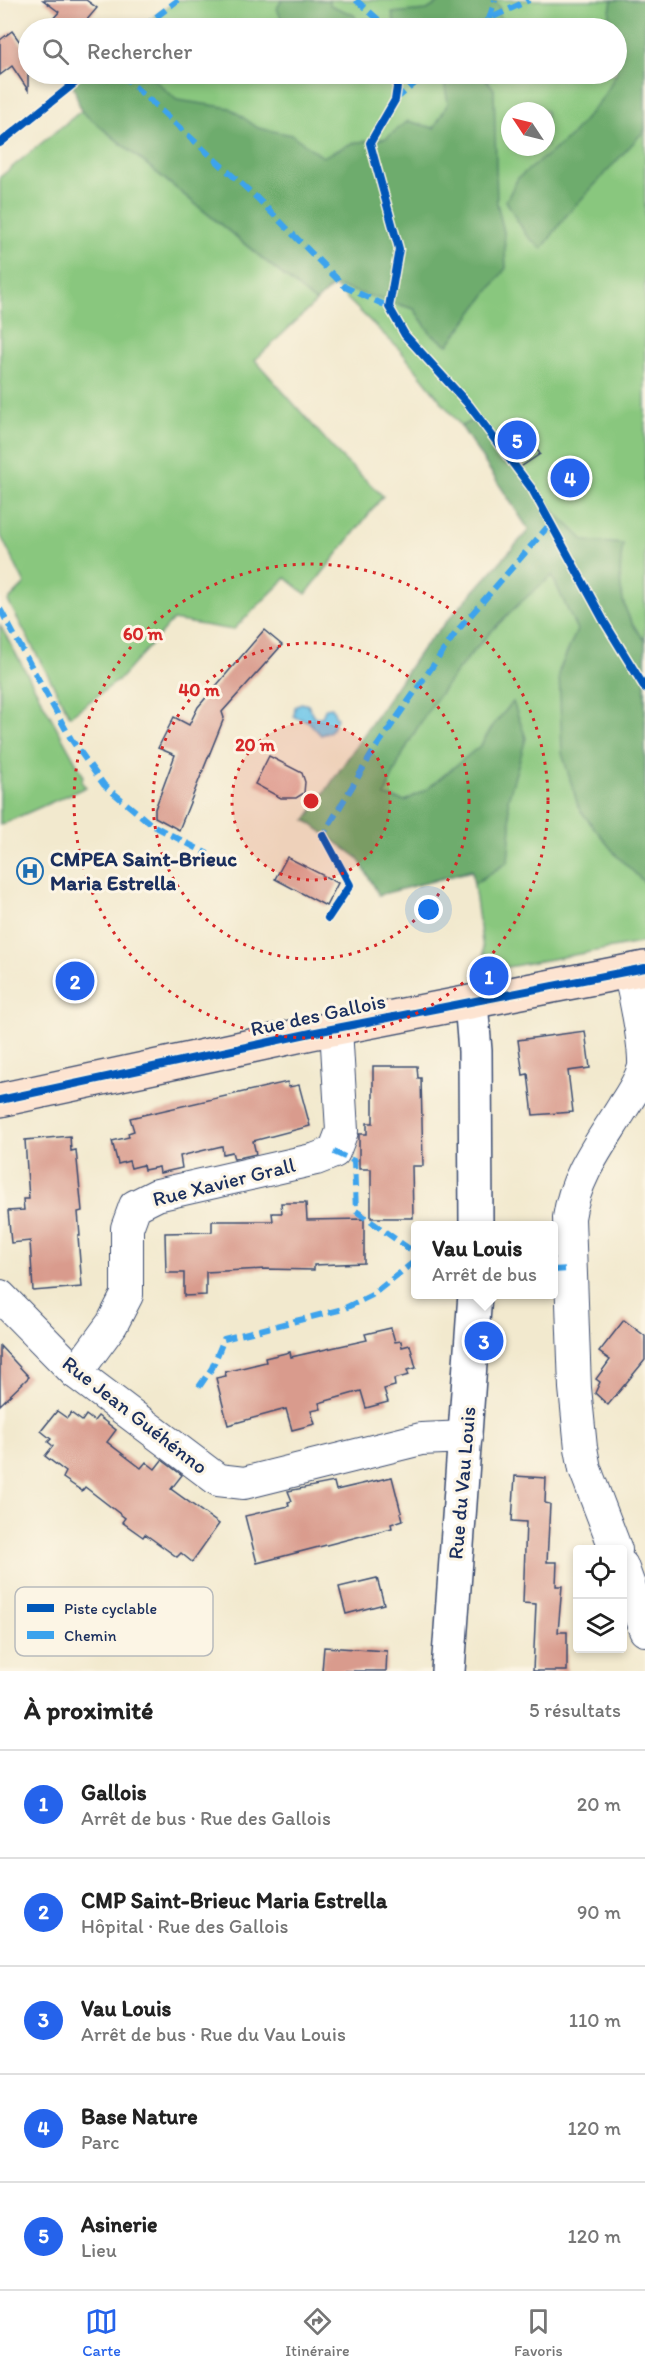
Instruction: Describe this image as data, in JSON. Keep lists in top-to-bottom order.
{
  "streets": {
    "main road": ["Rue des Gallois"],
    "street": ["Rue Xavier Grall", "Rue Jean Guéhénno", "Rue du Vau Louis"]
  },
  "crossings": [
    ["Rue des Gallois", "Rue Xavier Grall"],
    ["Rue Xavier Grall", "Rue Jean Guéhénno"],
    ["Rue Jean Guéhénno", "Rue du Vau Louis"]
  ],
  "places": {
    "hospital": ["CMPEA Saint-Brieuc Maria Estrella"]
  },
  "legend": ["Piste cyclable", "Chemin"],
  "north": "top left",
  "page": {
    "search": "Rechercher",
    "pins": [
      "5",
      "4",
      "1",
      "2",
      "3"
    ],
    "popup": ["Vau Louis", "Arrêt de bus"],
    "heading": ["À proximité", "5 résultats"],
    "list": [
      {
        "mark": "1",
        "name": "Gallois",
        "note": "Arrêt de bus · Rue des Gallois",
        "value": "20 m"
      },
      {
        "mark": "2",
        "name": "CMP Saint-Brieuc Maria Estrella",
        "note": "Hôpital · Rue des Gallois",
        "value": "90 m"
      },
      {
        "mark": "3",
        "name": "Vau Louis",
        "note": "Arrêt de bus · Rue du Vau Louis",
        "value": "110 m"
      },
      {
        "mark": "4",
        "name": "Base Nature",
        "note": "Parc",
        "value": "120 m"
      },
      {
        "mark": "5",
        "name": "Asinerie",
        "note": "Lieu",
        "value": "120 m"
      }
    ],
    "nav": ["Carte", "Itinéraire", "Favoris"]
  },
  "rings": ["60 m", "40 m", "20 m"]
}
